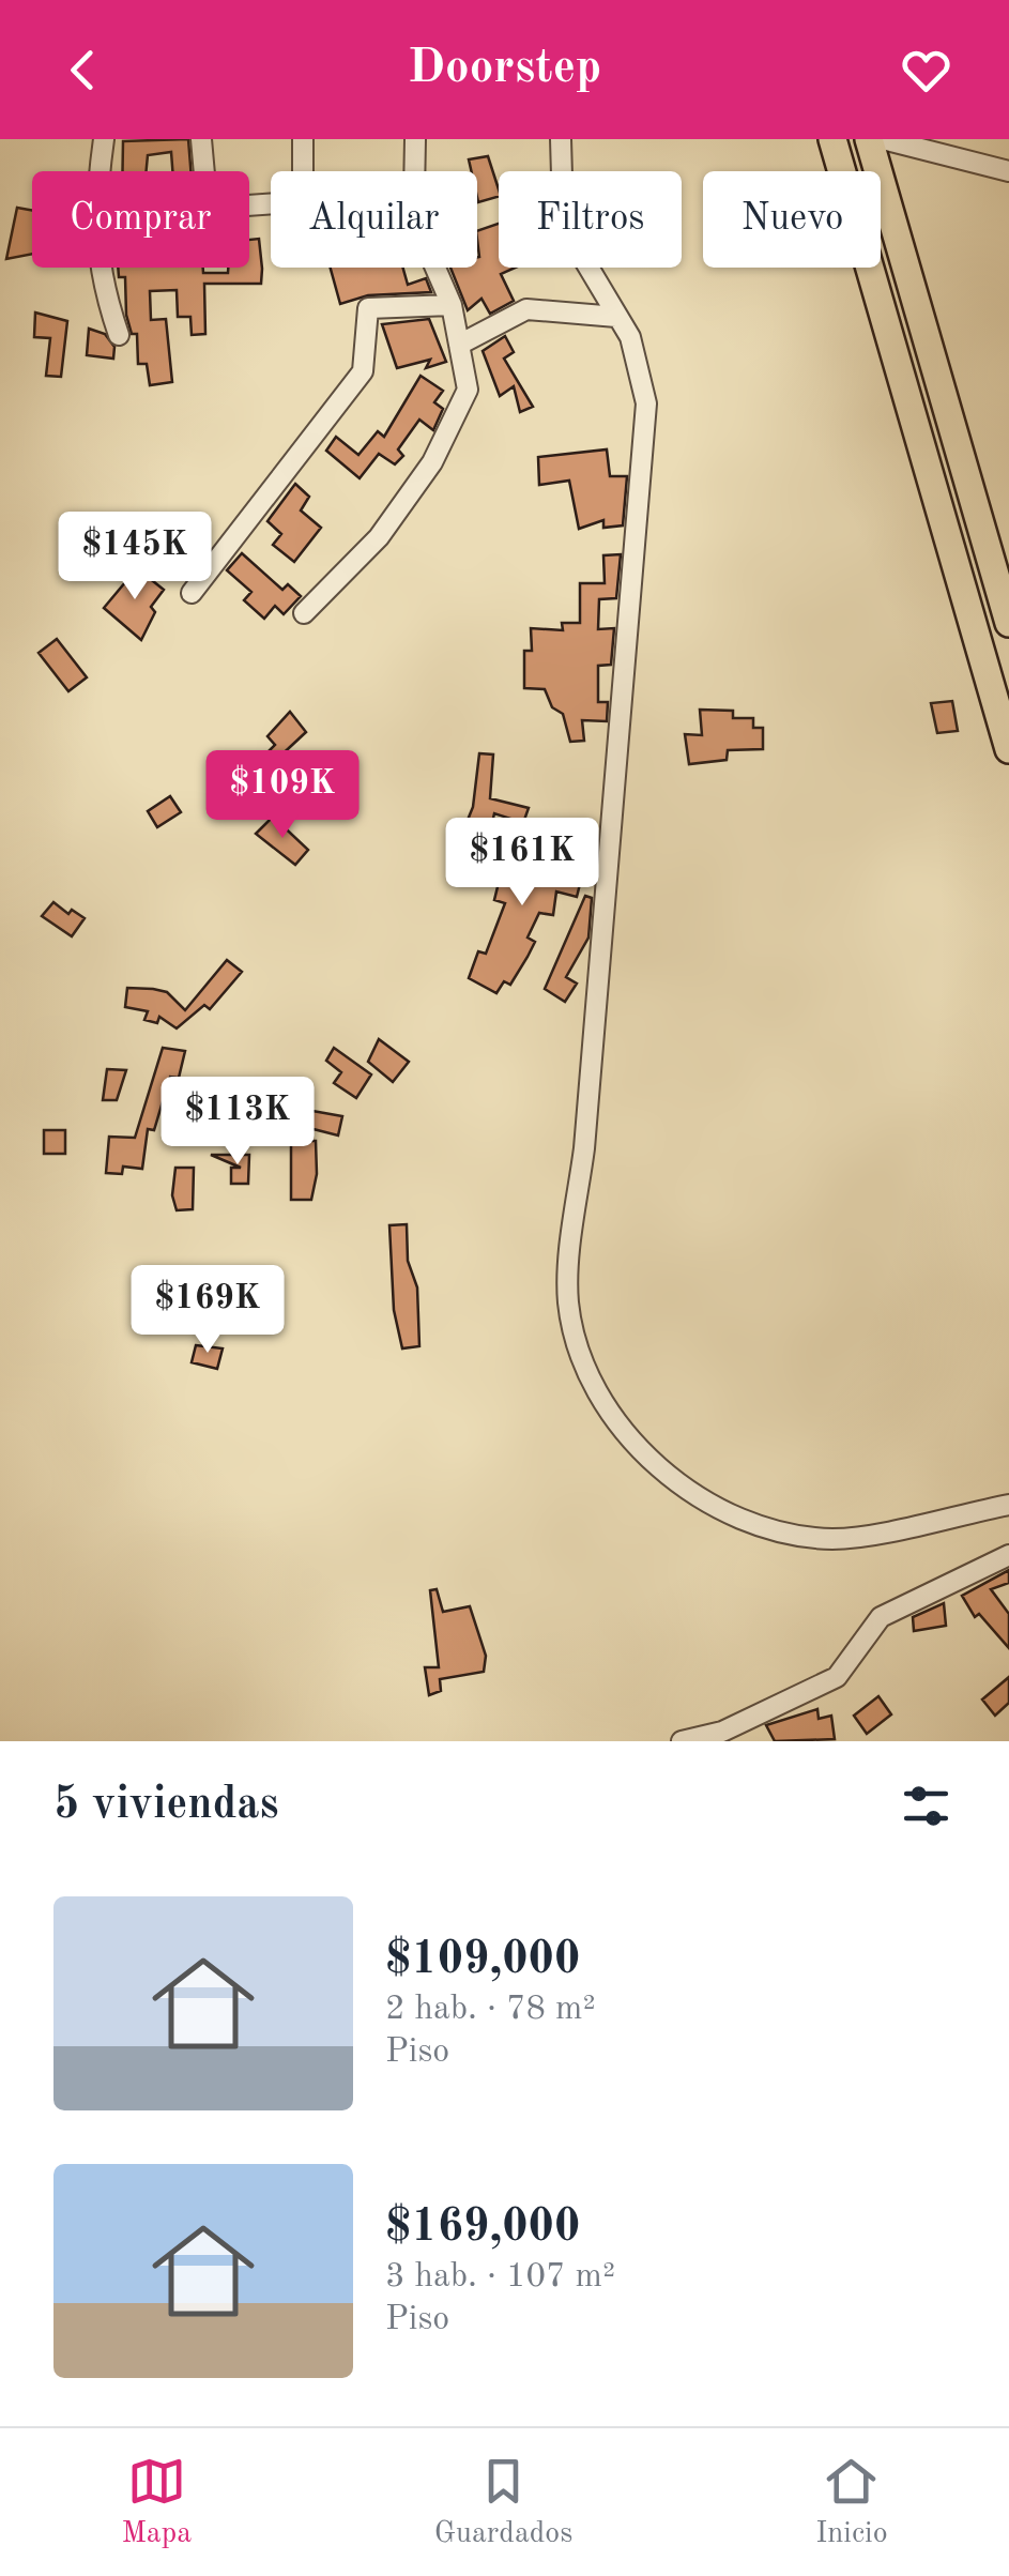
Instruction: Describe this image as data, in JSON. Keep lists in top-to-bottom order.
{
  "page": {
    "header": "Doorstep",
    "chip": [
      "Comprar",
      "Alquilar",
      "Filtros",
      "Nuevo"
    ],
    "price": [
      "$145K",
      "$109K",
      "$161K",
      "$113K",
      "$169K"
    ],
    "heading": "5 viviendas",
    "list": [
      {
        "name": "$109,000",
        "note": "2 hab. · 78 m² · Piso"
      },
      {
        "name": "$169,000",
        "note": "3 hab. · 107 m² · Piso"
      }
    ],
    "tabs": ["Mapa", "Guardados", "Inicio"]
  }
}
